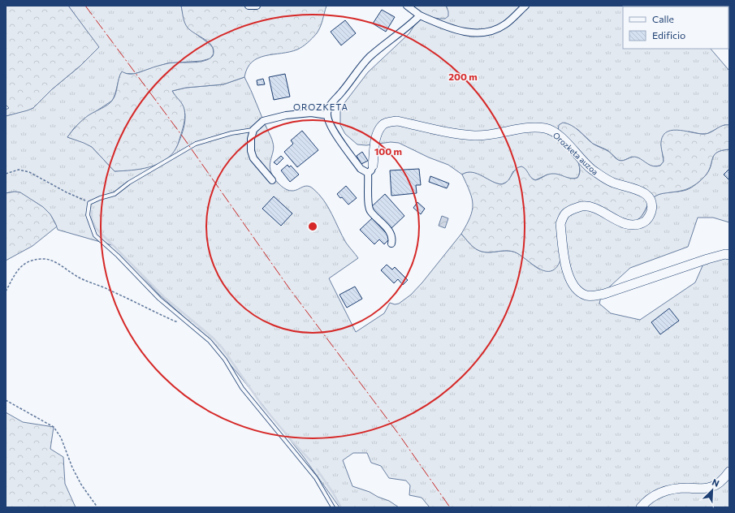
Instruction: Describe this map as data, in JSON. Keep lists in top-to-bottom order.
{
  "streets": {
    "street": ["Orozketa auzoa"]
  },
  "districts": ["OROZKETA"],
  "legend": ["Calle", "Edificio"],
  "north": "top right",
  "rings": ["200 m", "100 m"]
}
